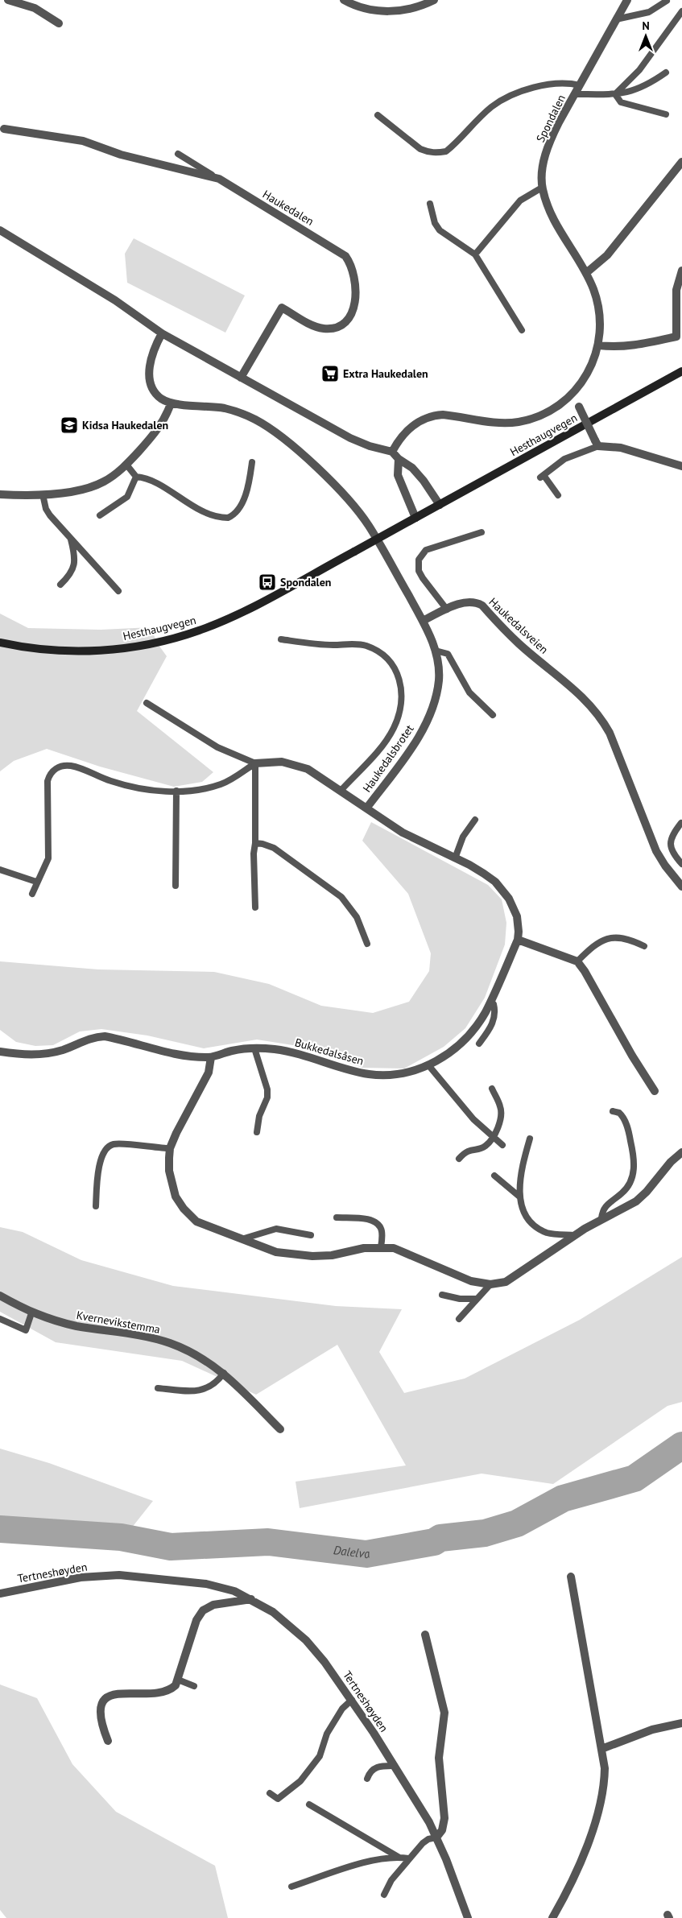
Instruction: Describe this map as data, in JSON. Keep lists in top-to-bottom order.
{
  "streets": {
    "main road": ["Hesthaugvegen"],
    "street": [
      "Spondalen",
      "Haukedalen",
      "Haukedalsveien",
      "Haukedalsbrotet",
      "Bukkedalsåsen",
      "Kvernevikstemma",
      "Tertneshøyden"
    ]
  },
  "crossings": [
    ["Haukedalsveien", "Haukedalsbrotet"],
    ["Haukedalsbrotet", "Bukkedalsåsen"]
  ],
  "water": ["Dalelva"],
  "places": {
    "supermarket": ["Extra Haukedalen"],
    "school or university": ["Kidsa Haukedalen"],
    "bus stop": ["Spondalen"]
  },
  "north": "top"
}
